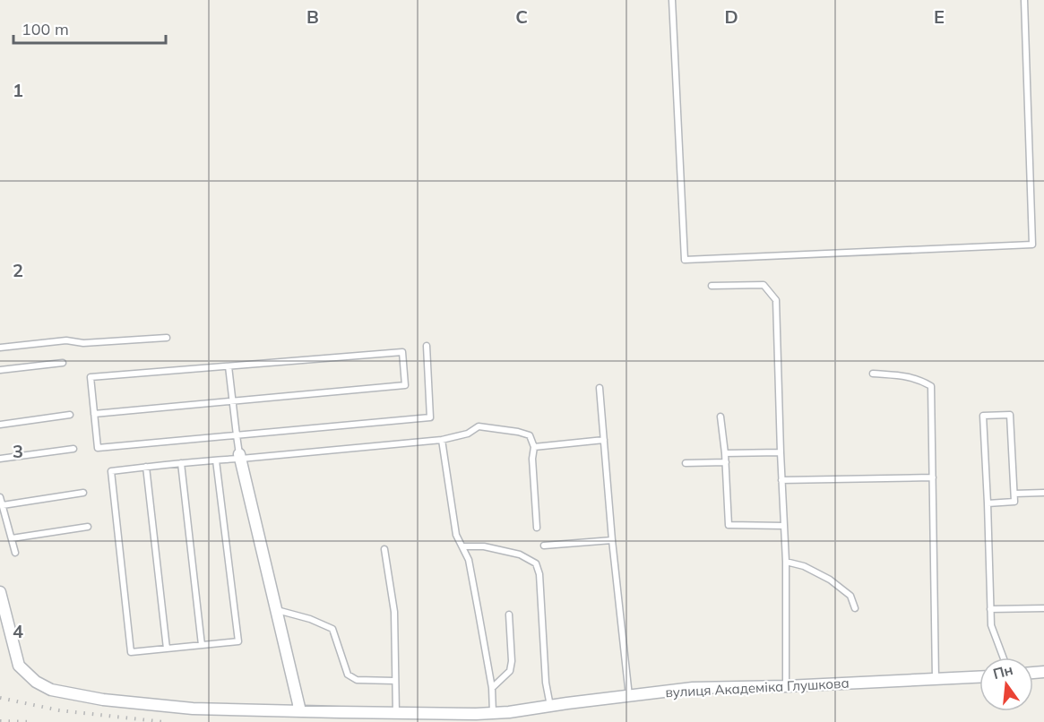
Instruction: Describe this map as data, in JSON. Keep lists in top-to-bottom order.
{
  "streets": {
    "street": ["вулиця Академіка Глушкова"]
  },
  "scale_bar": "100 m",
  "north": "top",
  "grid": {
    "columns": [
      "B",
      "C",
      "D",
      "E"
    ],
    "rows": [
      "1",
      "2",
      "3",
      "4"
    ]
  }
}
